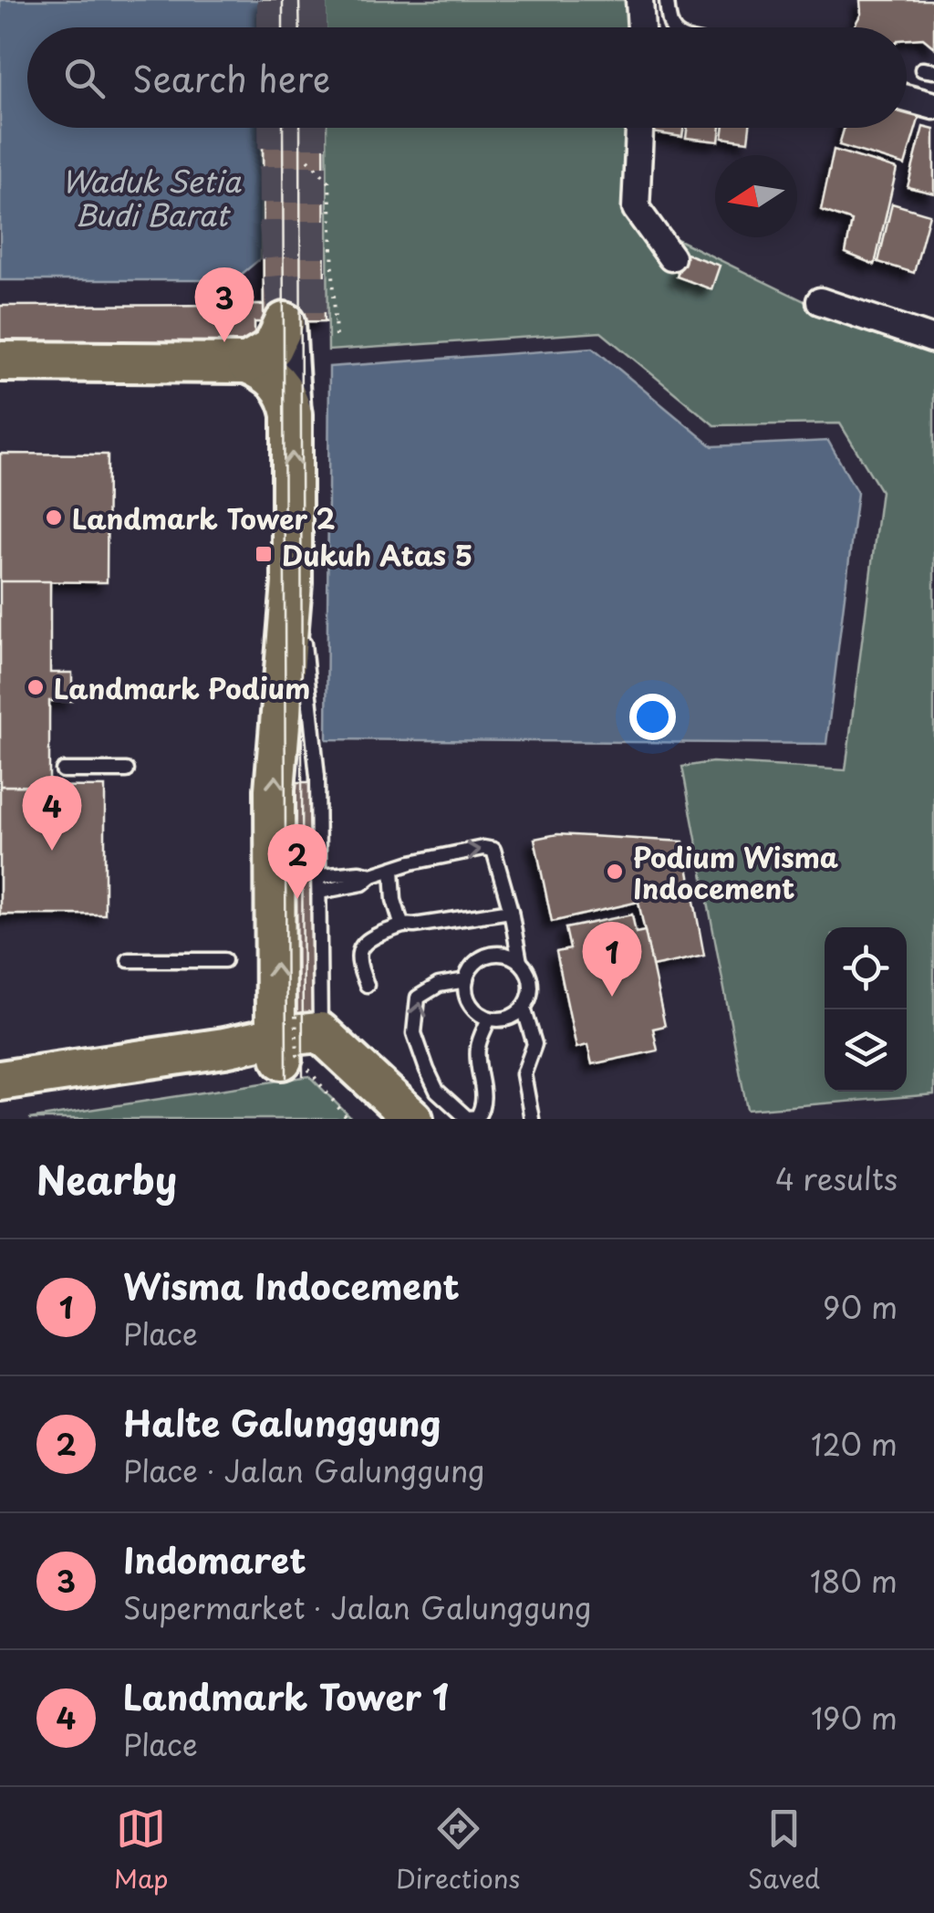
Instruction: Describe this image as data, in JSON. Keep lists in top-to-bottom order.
{
  "water": ["Waduk Setia Budi Barat"],
  "places": {
    "other": ["Landmark Tower 2", "Landmark Podium", "Podium Wisma Indocement"],
    "transit": ["Dukuh Atas 5"]
  },
  "north": "left",
  "page": {
    "search": "Search here",
    "pins": [
      "3",
      "4",
      "2",
      "1"
    ],
    "heading": ["Nearby", "4 results"],
    "list": [
      {
        "mark": "1",
        "name": "Wisma Indocement",
        "note": "Place",
        "value": "90 m"
      },
      {
        "mark": "2",
        "name": "Halte Galunggung",
        "note": "Place · Jalan Galunggung",
        "value": "120 m"
      },
      {
        "mark": "3",
        "name": "Indomaret",
        "note": "Supermarket · Jalan Galunggung",
        "value": "180 m"
      },
      {
        "mark": "4",
        "name": "Landmark Tower 1",
        "note": "Place",
        "value": "190 m"
      }
    ],
    "nav": ["Map", "Directions", "Saved"]
  }
}
